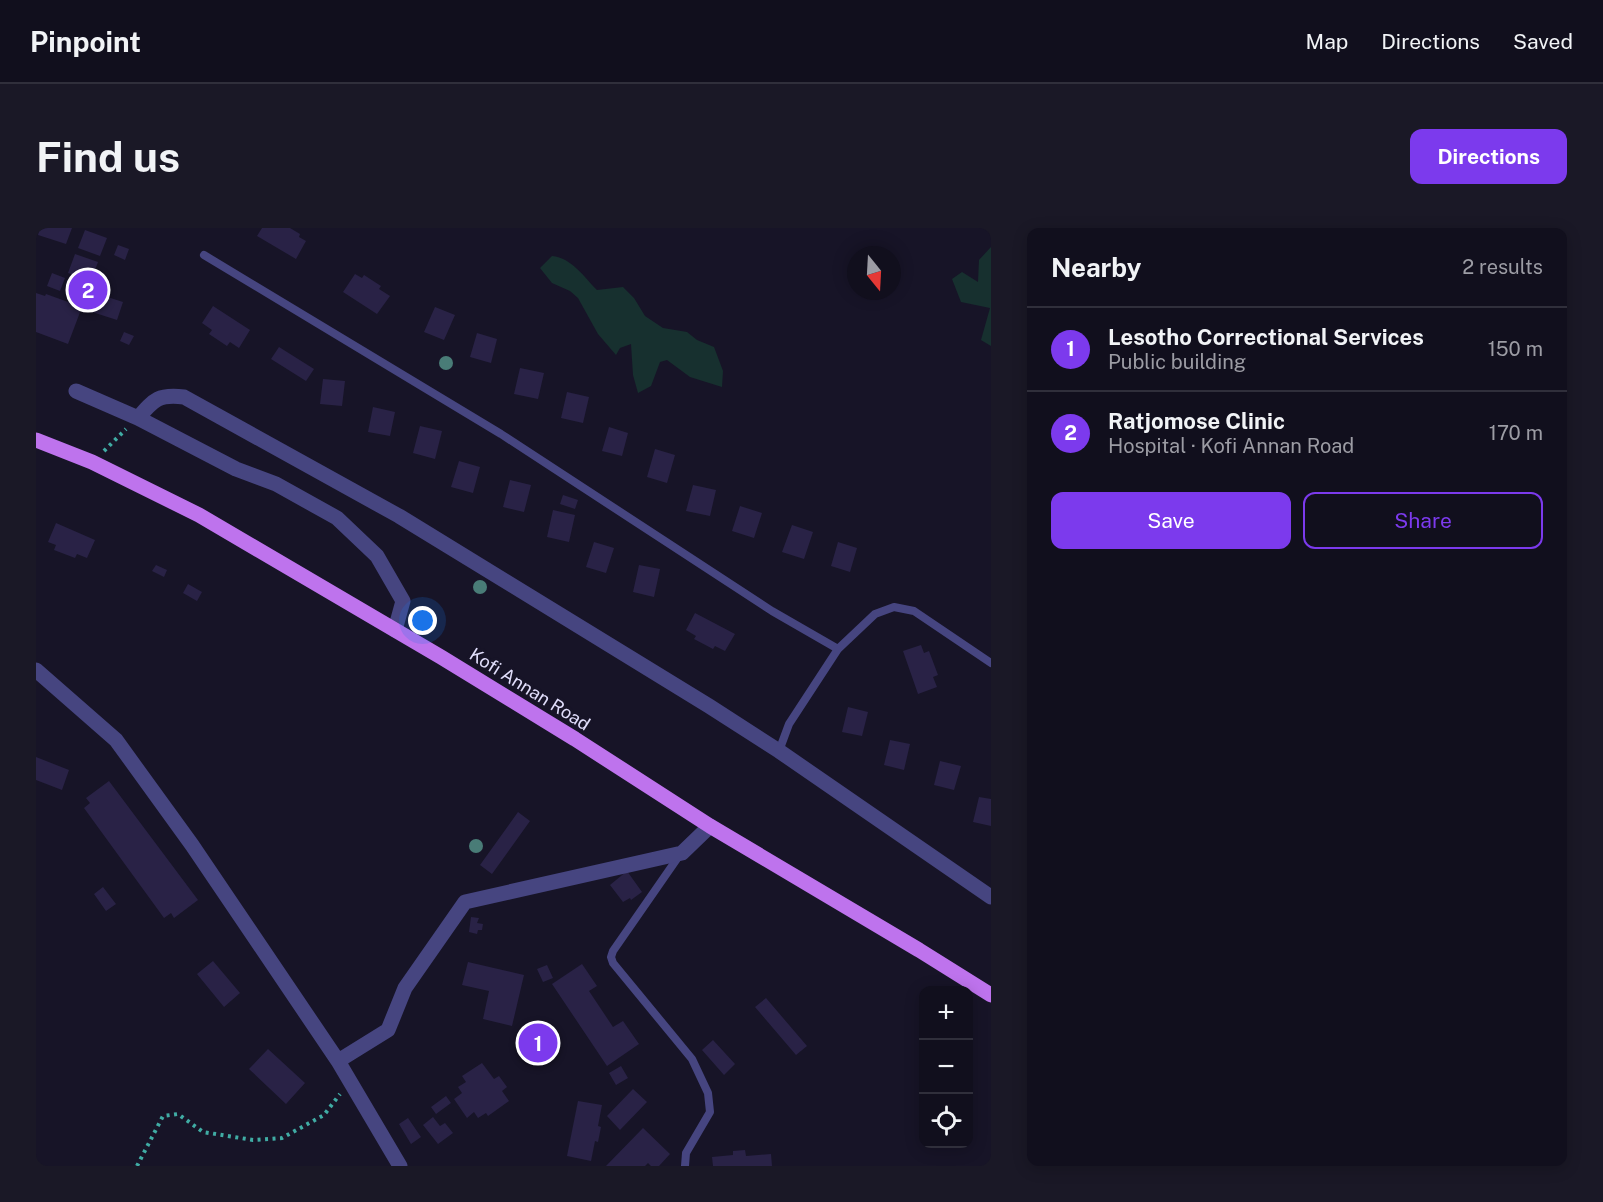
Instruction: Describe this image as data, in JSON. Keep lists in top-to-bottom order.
{
  "streets": {
    "main road": ["Kofi Annan Road"]
  },
  "north": "bottom",
  "page": {
    "header": "Pinpoint",
    "nav": ["Map", "Directions", "Saved"],
    "buttons": [
      "Directions",
      ["Save", "Share"]
    ],
    "title": "Find us",
    "heading": ["Nearby", "2 results"],
    "pins": ["2", "1"],
    "list": [
      {
        "mark": "1",
        "name": "Lesotho Correctional Services",
        "note": "Public building",
        "value": "150 m"
      },
      {
        "mark": "2",
        "name": "Ratjomose Clinic",
        "note": "Hospital · Kofi Annan Road",
        "value": "170 m"
      }
    ],
    "map_buttons": ["+", "−"]
  }
}
